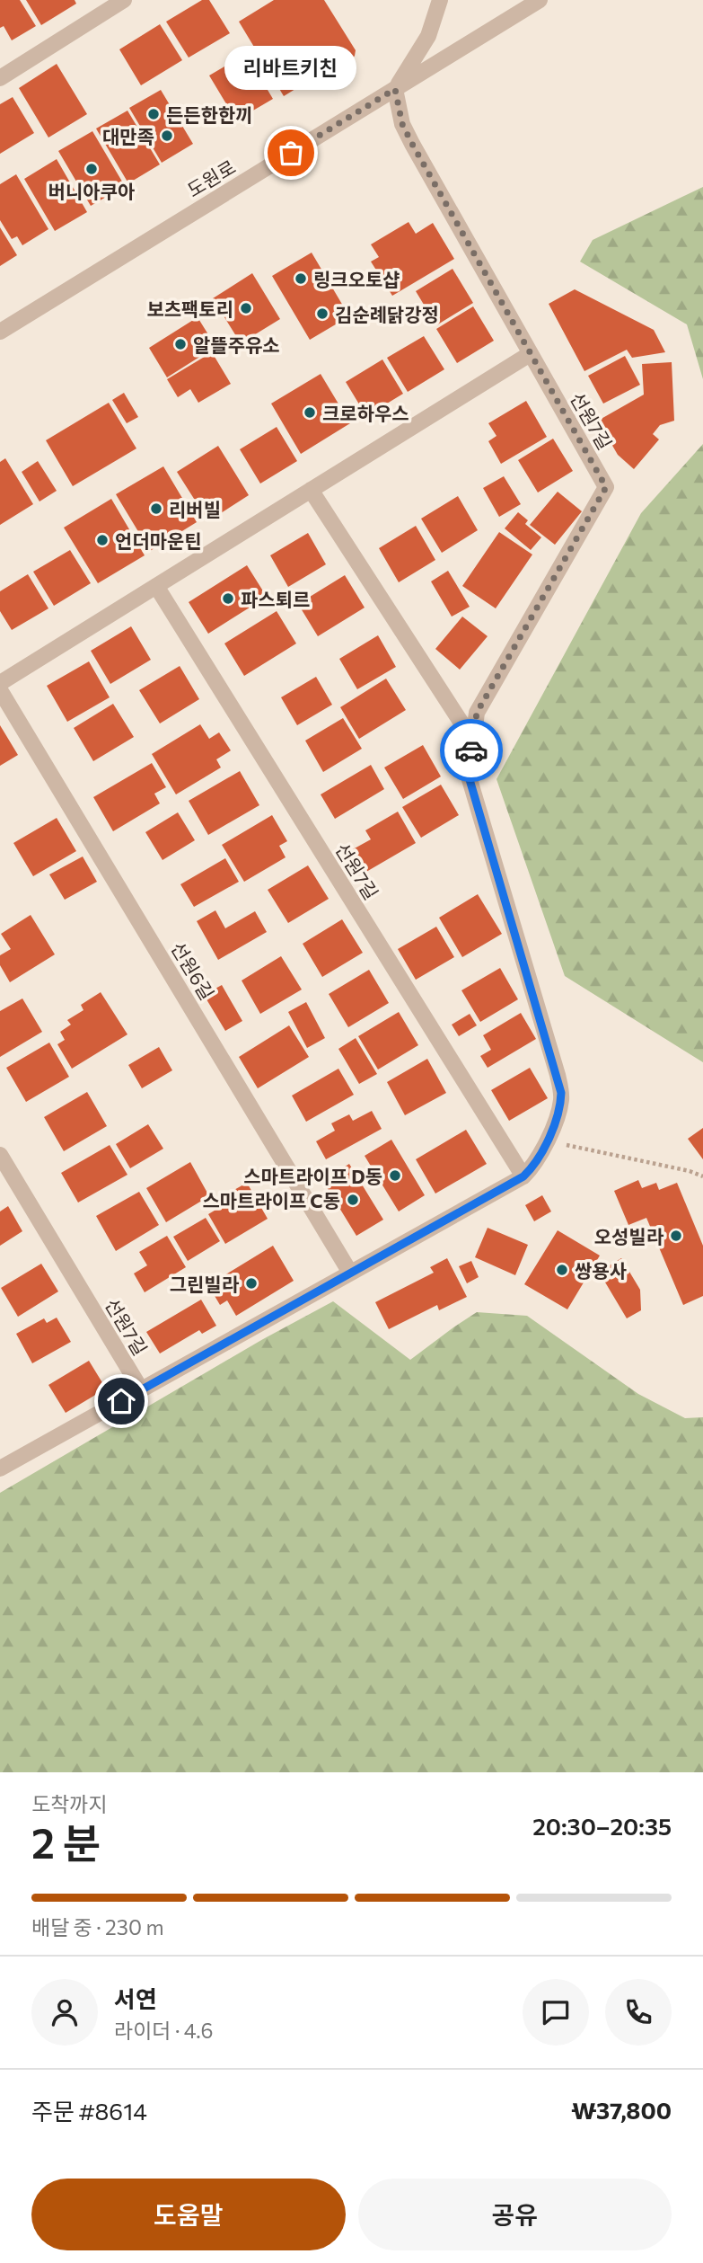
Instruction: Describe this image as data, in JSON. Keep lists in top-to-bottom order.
{
  "streets": {
    "street": ["도원로", "선원7길", "선원6길"]
  },
  "crossings": [
    ["도원로", "선원7길"],
    ["선원7길", "선원6길"]
  ],
  "places": [
    "든든한한끼",
    "대만족",
    "리바트키친",
    "버니아쿠아",
    "링크오토샵",
    "보츠팩토리",
    "김순례닭강정",
    "알뜰주유소",
    "크로하우스",
    "리버빌",
    "언더마운틴",
    "파스퇴르",
    "스마트라이프 D동",
    "스마트라이프 C동",
    "오성빌라",
    "쌍용사",
    "그린빌라"
  ],
  "page": {
    "bubble": "리바트키친",
    "heading": ["2 분", "도착까지", "20:30–20:35"],
    "panel": [
      "서연",
      "라이더 · 4.6",
      "주문 #8614",
      "₩37,800"
    ],
    "bar": "배달 중 · 230 m",
    "buttons": ["도움말", "공유"]
  }
}
